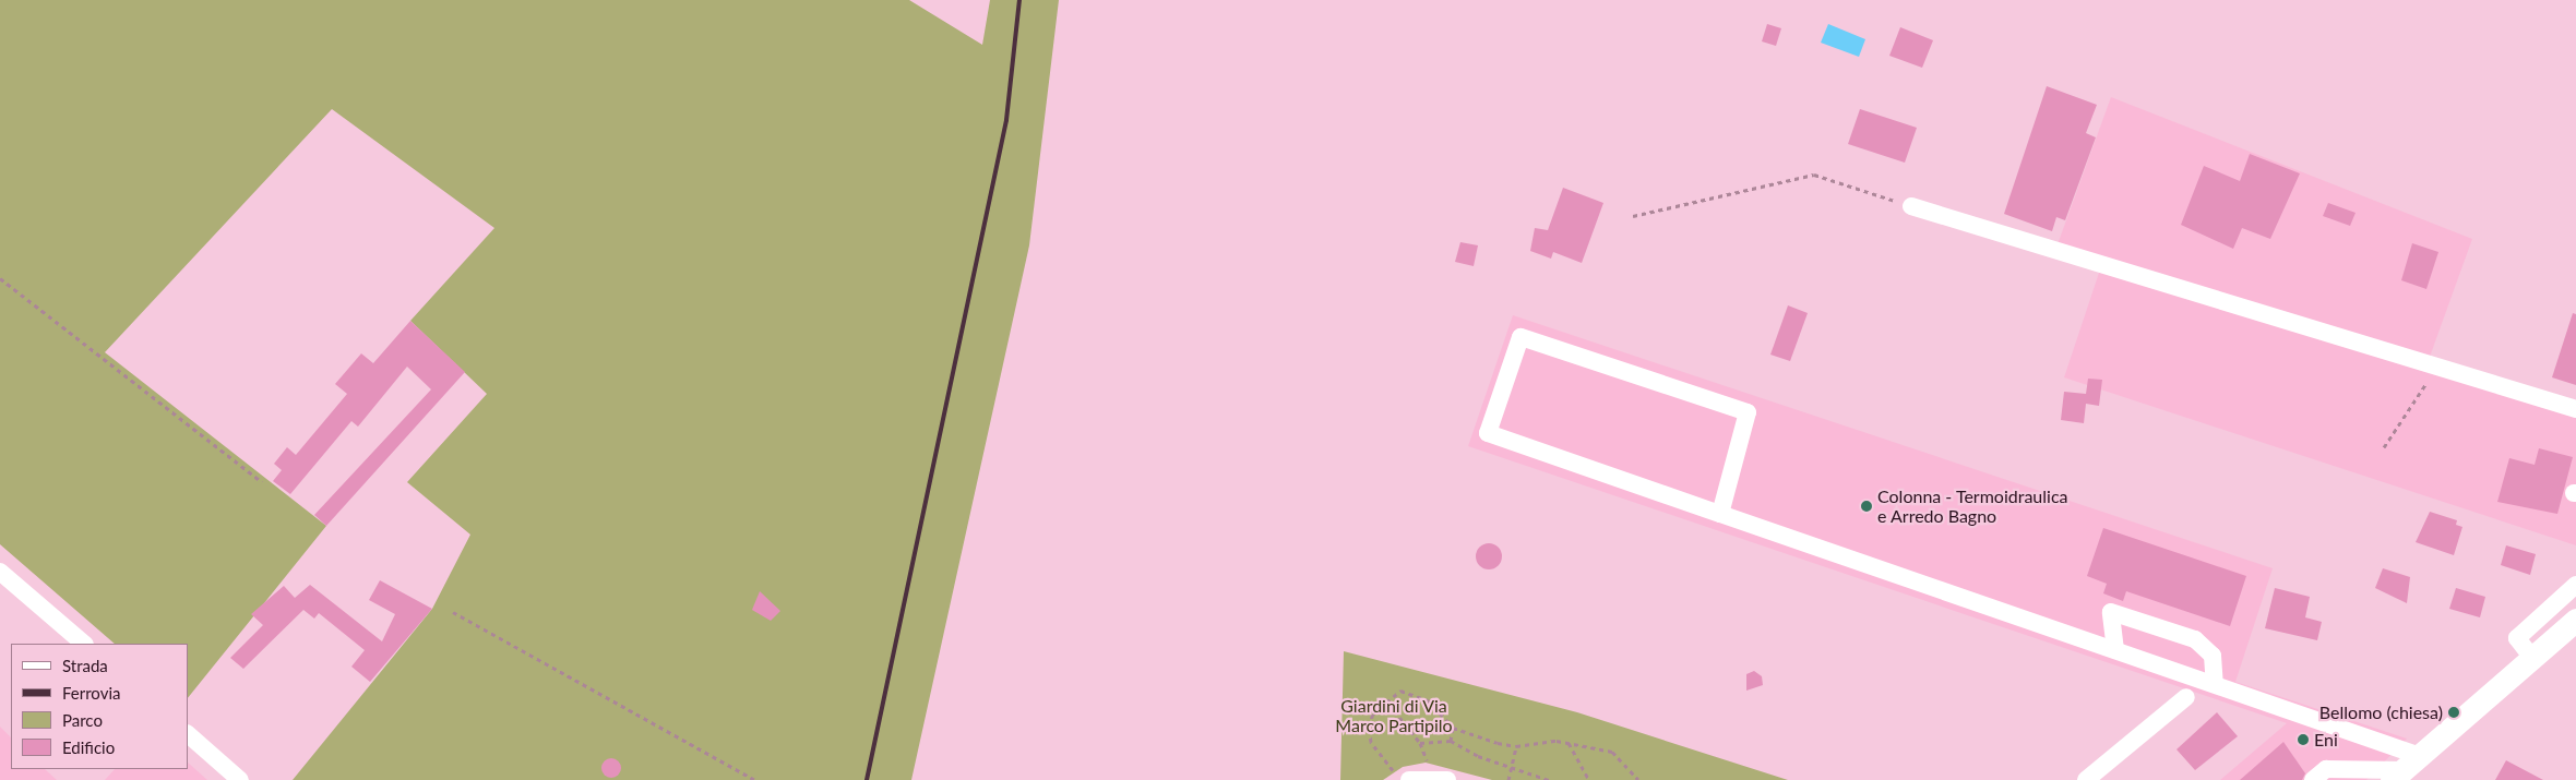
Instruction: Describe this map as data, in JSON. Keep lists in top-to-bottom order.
{
  "parks": ["Giardini di Via Marco Partipilo"],
  "places": ["Colonna - Termoidraulica e Arredo Bagno", "Bellomo (chiesa)", "Eni"],
  "legend": [
    "Strada",
    "Ferrovia",
    "Parco",
    "Edificio"
  ]
}
